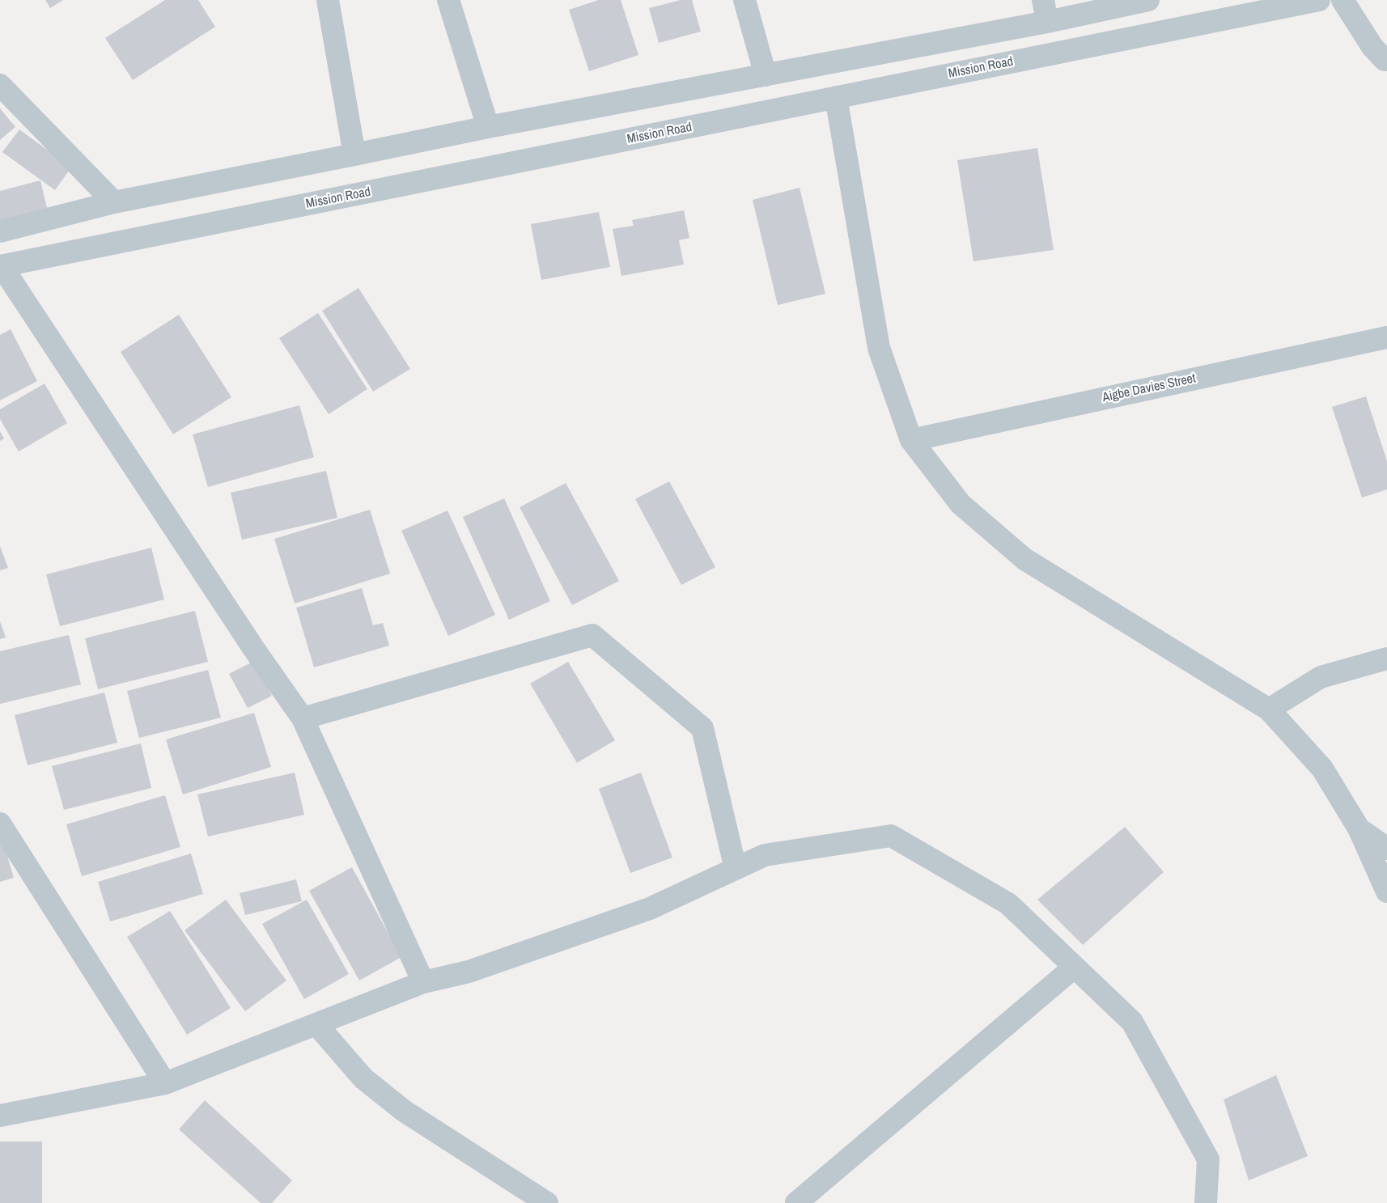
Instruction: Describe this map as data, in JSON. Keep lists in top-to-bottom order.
{
  "streets": {
    "street": ["Mission Road", "Aigbe Davies Street"]
  }
}
